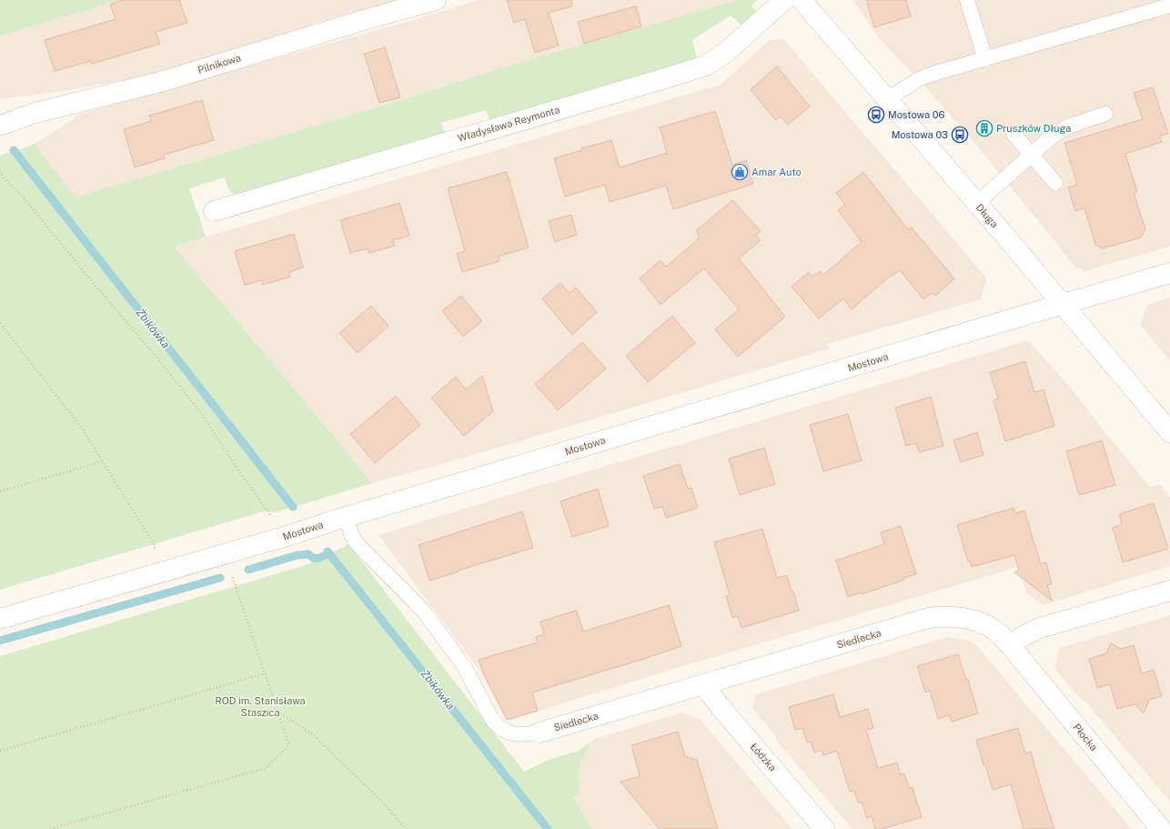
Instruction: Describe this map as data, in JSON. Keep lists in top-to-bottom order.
{
  "streets": {
    "street": [
      "Pilnikowa",
      "Władysława Reymonta",
      "Długa",
      "Mostowa",
      "Siedlecka",
      "Płocka",
      "Łódzka"
    ]
  },
  "crossings": [
    ["Długa", "Mostowa"],
    ["Siedlecka", "Płocka"],
    ["Siedlecka", "Łódzka"]
  ],
  "water": ["Żbikówka"],
  "parks": ["ROD im. Stanisława Staszica"],
  "places": {
    "bus stop": ["Mostowa 06", "Mostowa 03"],
    "building": ["Pruszków Długa"],
    "shop": ["Amar Auto"]
  }
}
